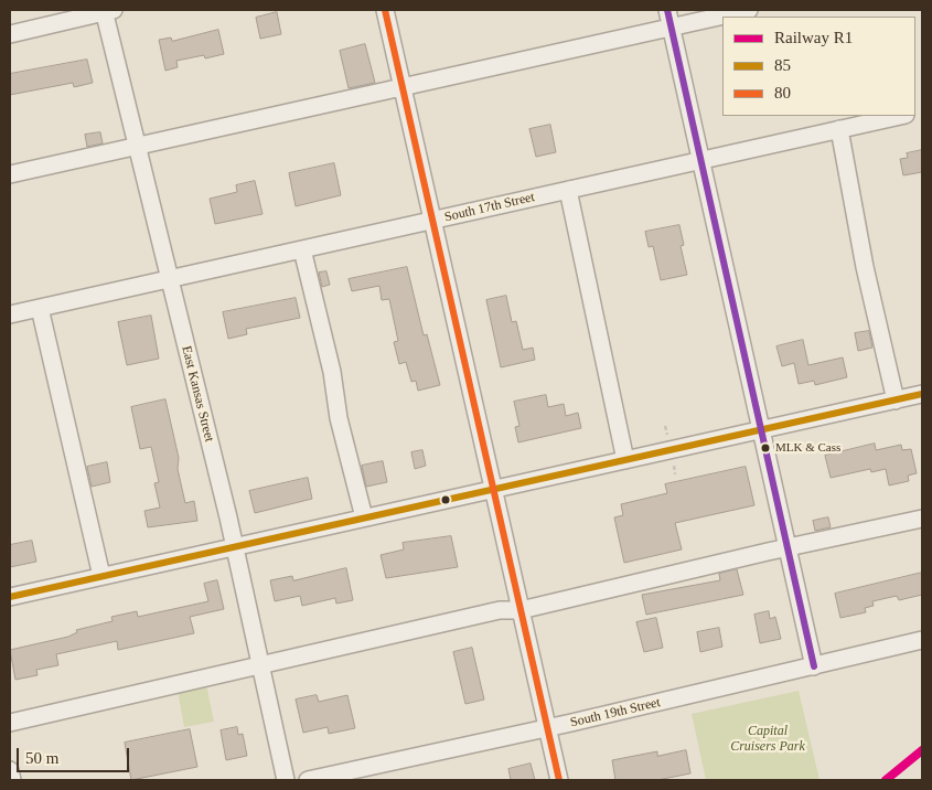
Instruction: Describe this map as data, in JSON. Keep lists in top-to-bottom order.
{
  "streets": {
    "street": ["South 17th Street", "East Kansas Street", "South 19th Street"]
  },
  "crossings": [
    ["South 17th Street", "East Kansas Street"]
  ],
  "parks": ["Capital Cruisers Park"],
  "places": ["MLK & Cass"],
  "lines": ["transit line 80", "transit line 85", "rail line R1"],
  "legend": ["Railway R1", "85", "80"],
  "scale_bar": "50 m"
}
